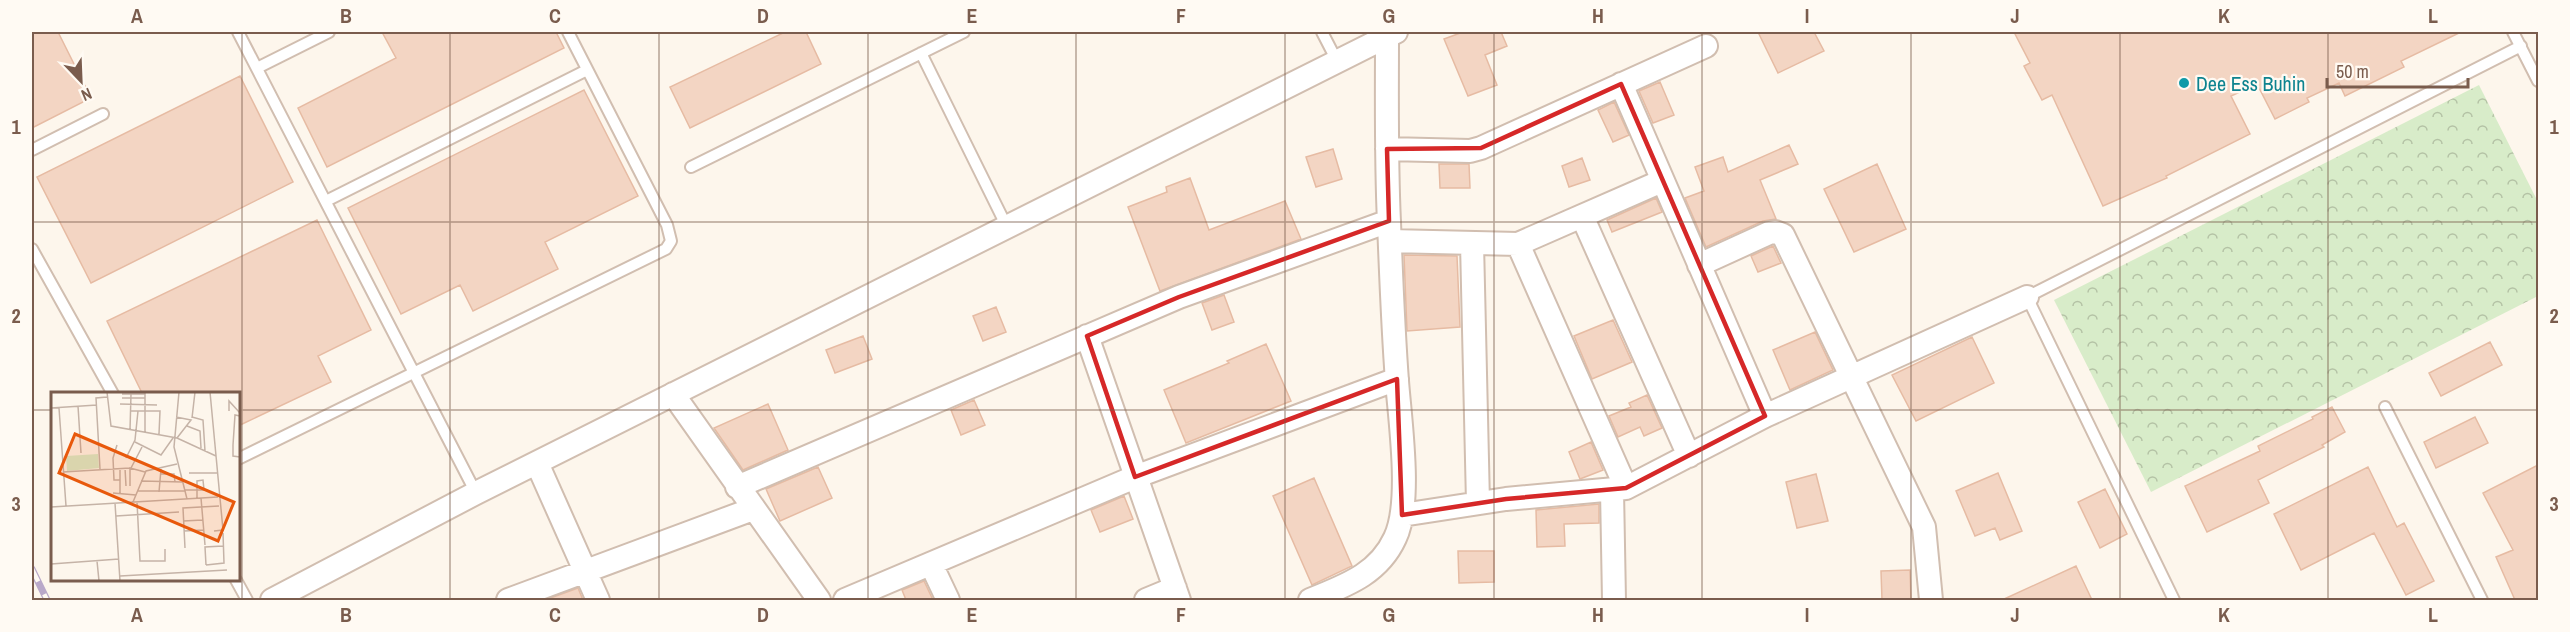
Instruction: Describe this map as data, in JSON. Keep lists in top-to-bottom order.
{
  "places": ["Dee Ess Buhin"],
  "scale_bar": "50 m",
  "north": "bottom right",
  "grid": {
    "columns": [
      "A",
      "B",
      "C",
      "D",
      "E",
      "F",
      "G",
      "H",
      "I",
      "J",
      "K",
      "L"
    ],
    "rows": ["1", "2", "3"]
  }
}
